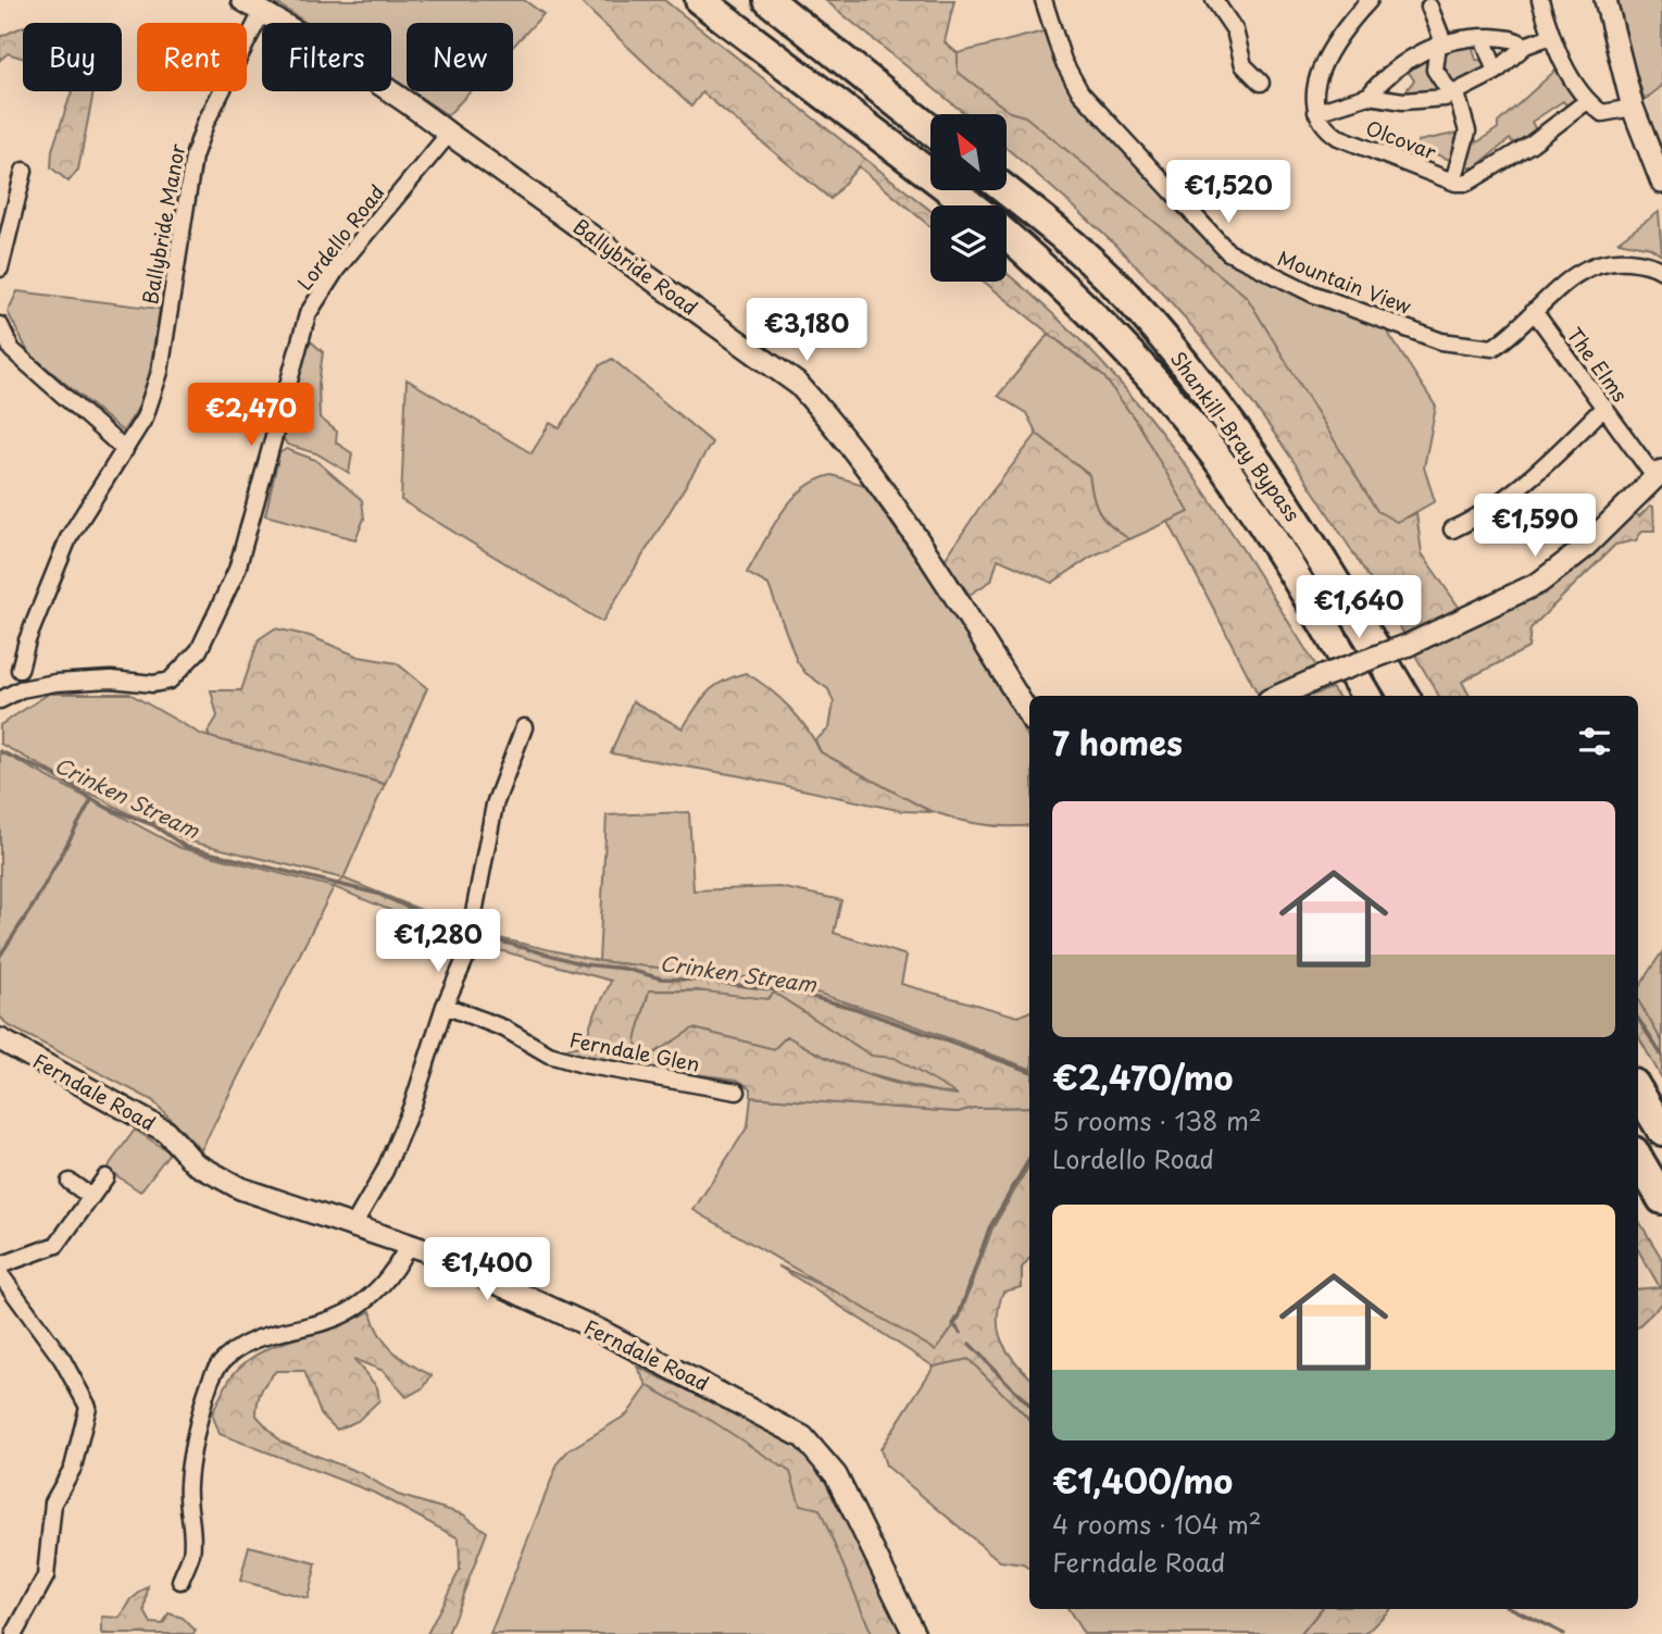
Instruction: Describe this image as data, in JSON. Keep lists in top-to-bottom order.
{
  "streets": {
    "highway": ["Shankill-Bray Bypass"],
    "street": [
      "Olcovar",
      "Ballybride Manor",
      "Lordello Road",
      "Ballybride Road",
      "Mountain View",
      "The Elms",
      "Ferndale Glen",
      "Ferndale Road"
    ]
  },
  "crossings": [
    ["Ballybride Manor", "Ballybride Road"],
    ["Lordello Road", "Ballybride Road"],
    ["Mountain View", "The Elms"]
  ],
  "water": ["Crinken Stream"],
  "north": "top left",
  "page": {
    "chip": [
      "Buy",
      "Rent",
      "Filters",
      "New"
    ],
    "price": [
      "€1,520",
      "€3,180",
      "€2,470",
      "€1,590",
      "€1,640",
      "€1,280",
      "€1,400"
    ],
    "heading": "7 homes",
    "list": [
      {
        "name": "€2,470/mo",
        "note": "5 rooms · 138 m² · Lordello Road"
      },
      {
        "name": "€1,400/mo",
        "note": "4 rooms · 104 m² · Ferndale Road"
      }
    ]
  }
}
